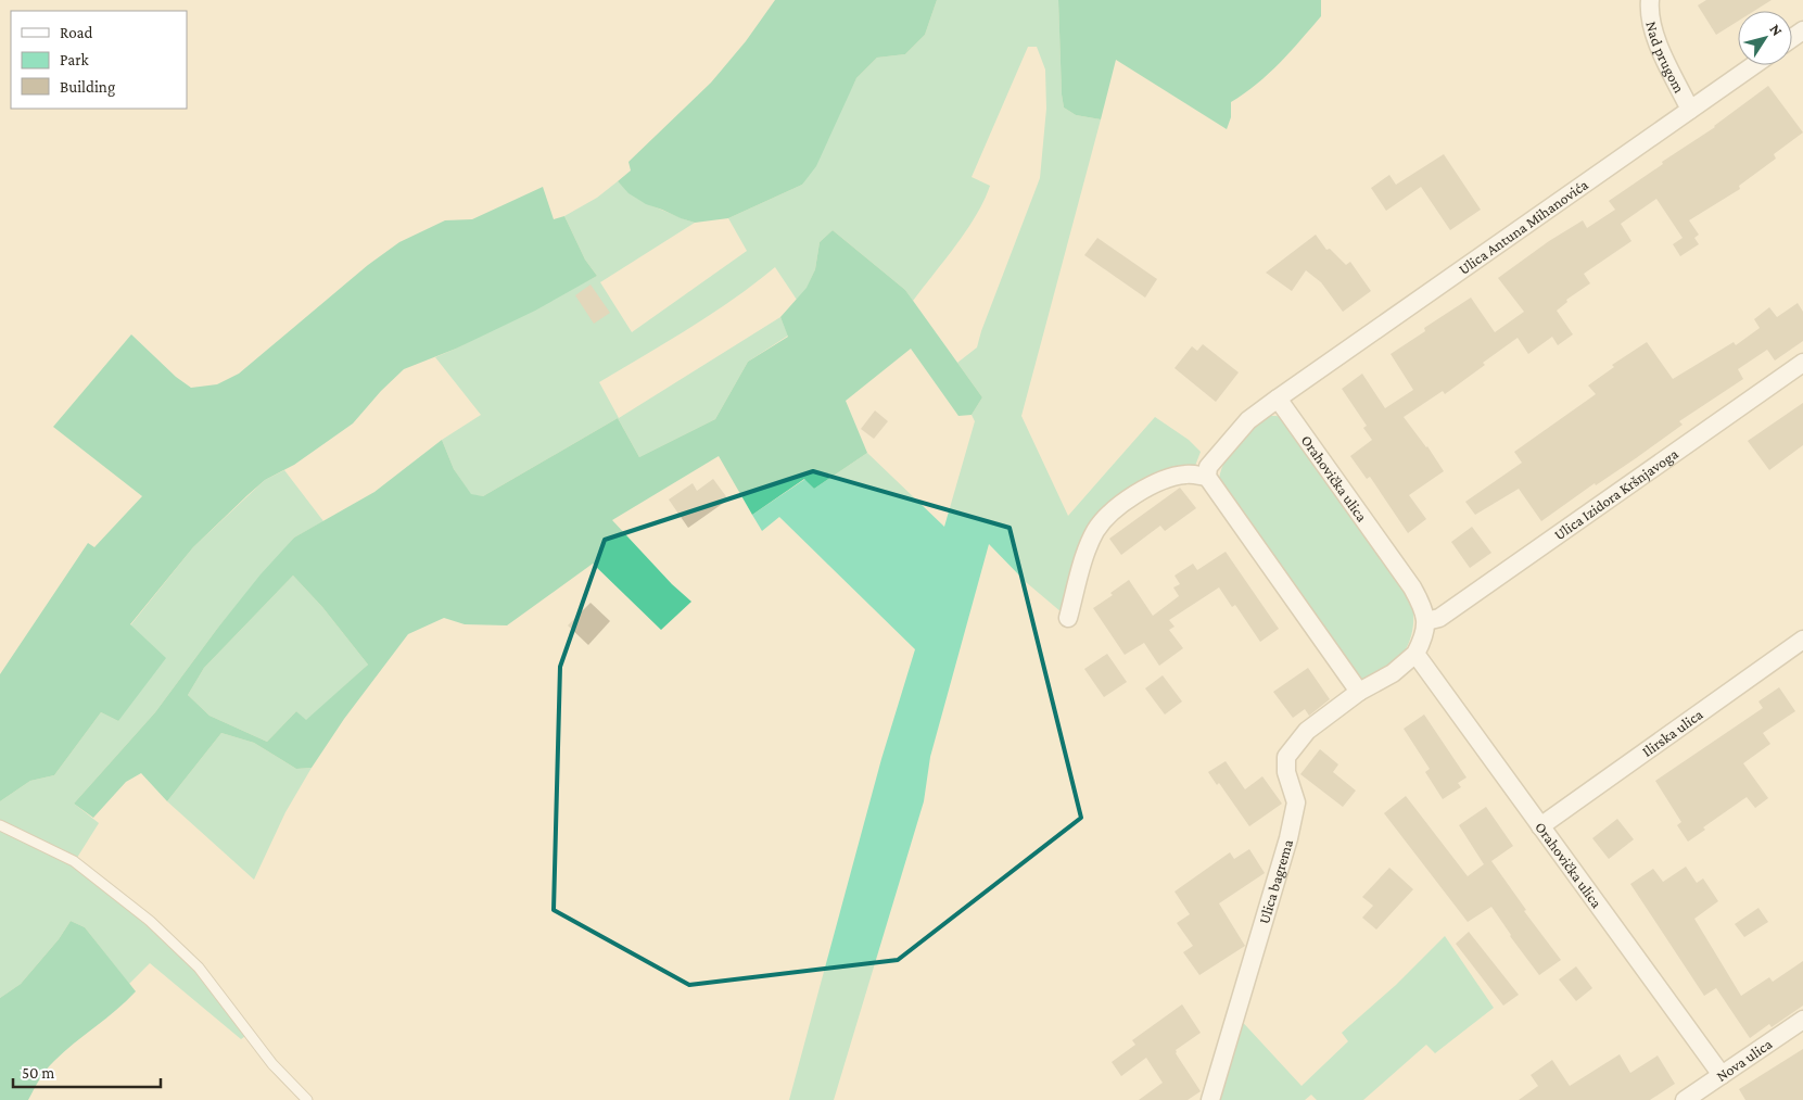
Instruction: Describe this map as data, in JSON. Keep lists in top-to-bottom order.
{
  "streets": {
    "street": [
      "Nad prugom",
      "Ulica Antuna Mihanovića",
      "Orahovička ulica",
      "Ulica Izidora Kršnjavoga",
      "Ilirska ulica",
      "Ulica bagrema",
      "Nova ulica"
    ]
  },
  "crossings": [
    ["Nad prugom", "Ulica Antuna Mihanovića"],
    ["Ulica Antuna Mihanovića", "Orahovička ulica"],
    ["Orahovička ulica", "Ulica Izidora Kršnjavoga"],
    ["Orahovička ulica", "Ilirska ulica"],
    ["Orahovička ulica", "Nova ulica"]
  ],
  "legend": ["Road", "Park", "Building"],
  "scale_bar": "50 m",
  "north": "top right"
}
